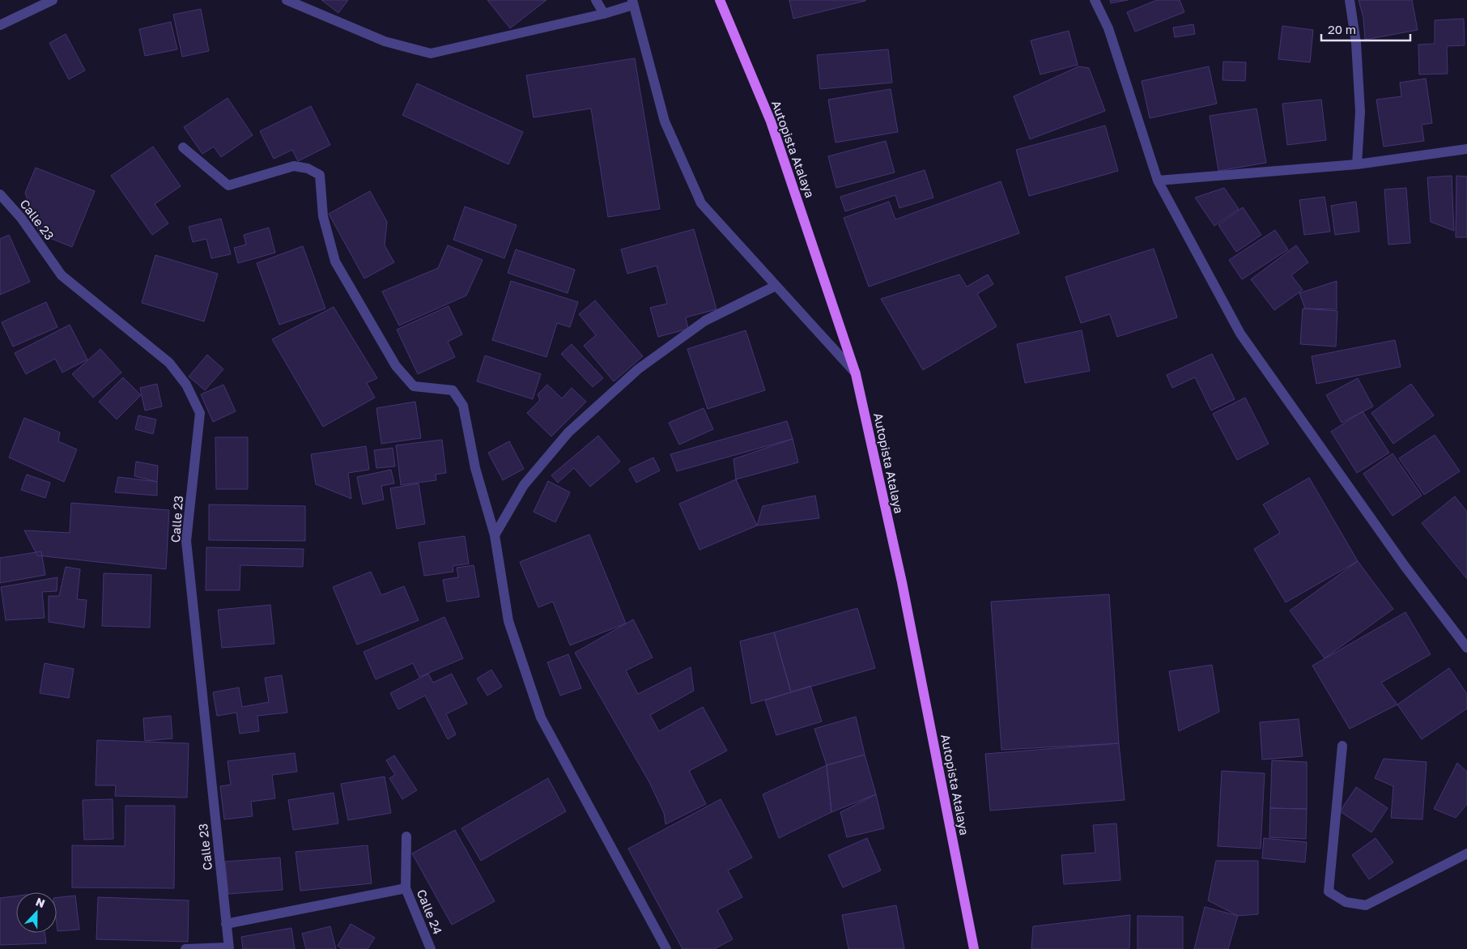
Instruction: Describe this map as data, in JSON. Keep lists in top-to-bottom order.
{
  "streets": {
    "main road": ["Autopista Atalaya"],
    "street": ["Calle 23", "Calle 24"]
  },
  "scale_bar": "20 m",
  "north": "top"
}
